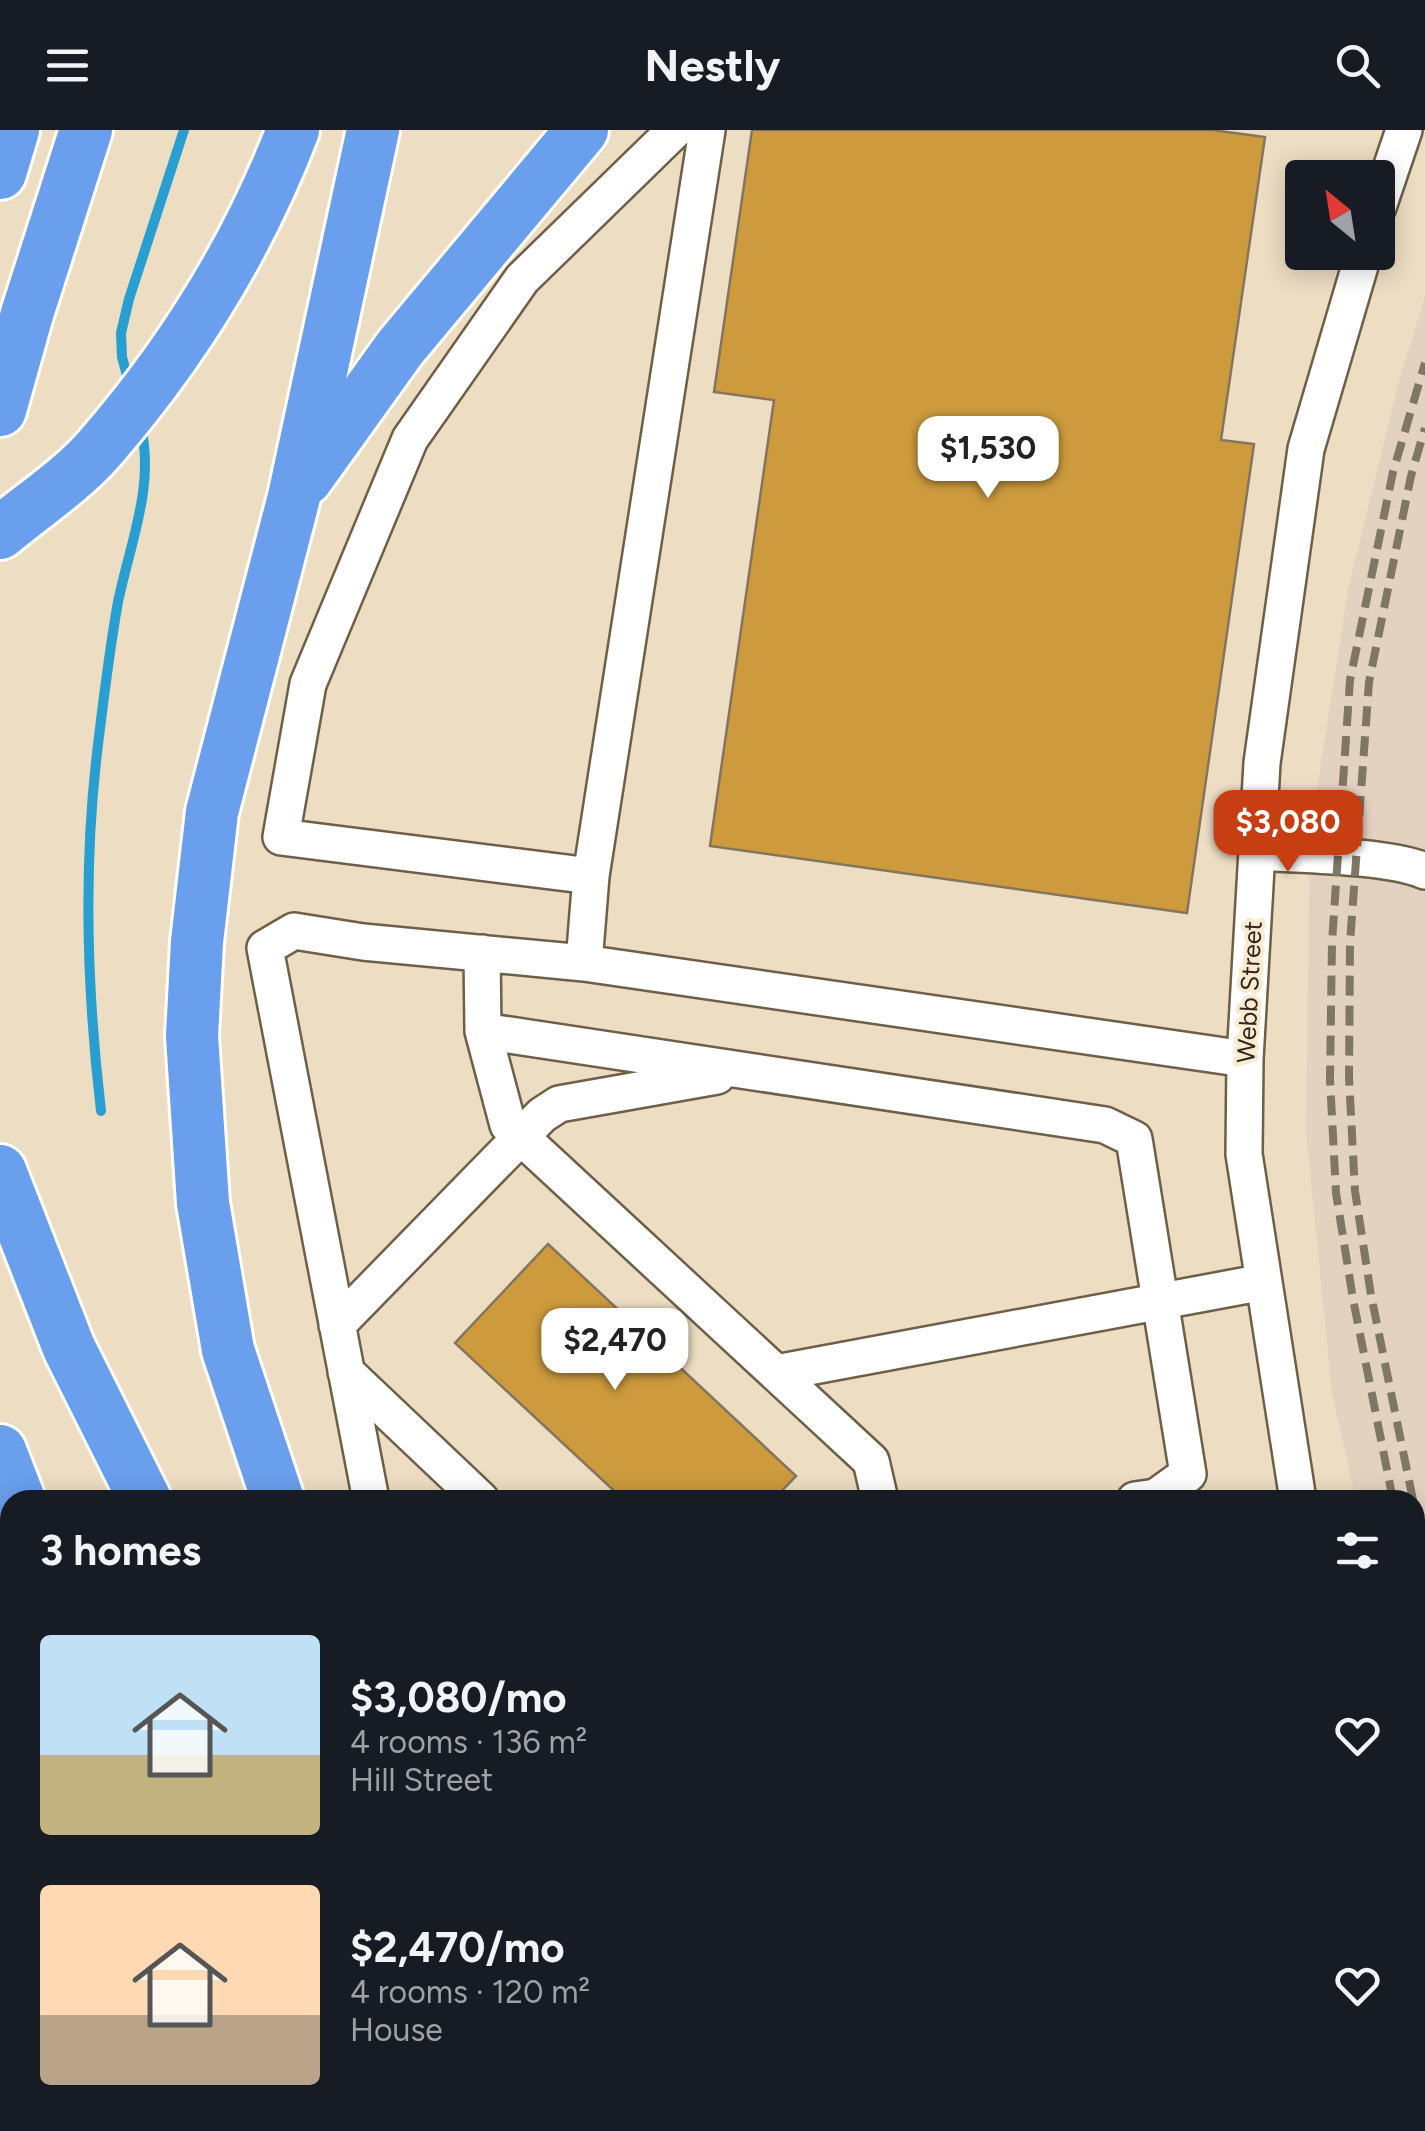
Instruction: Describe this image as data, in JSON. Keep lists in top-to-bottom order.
{
  "streets": {
    "street": ["Webb Street"]
  },
  "north": "top left",
  "page": {
    "header": "Nestly",
    "price": ["$1,530", "$3,080", "$2,470"],
    "heading": "3 homes",
    "list": [
      {
        "name": "$3,080/mo",
        "note": "4 rooms · 136 m² · Hill Street"
      },
      {
        "name": "$2,470/mo",
        "note": "4 rooms · 120 m² · House"
      }
    ]
  }
}
